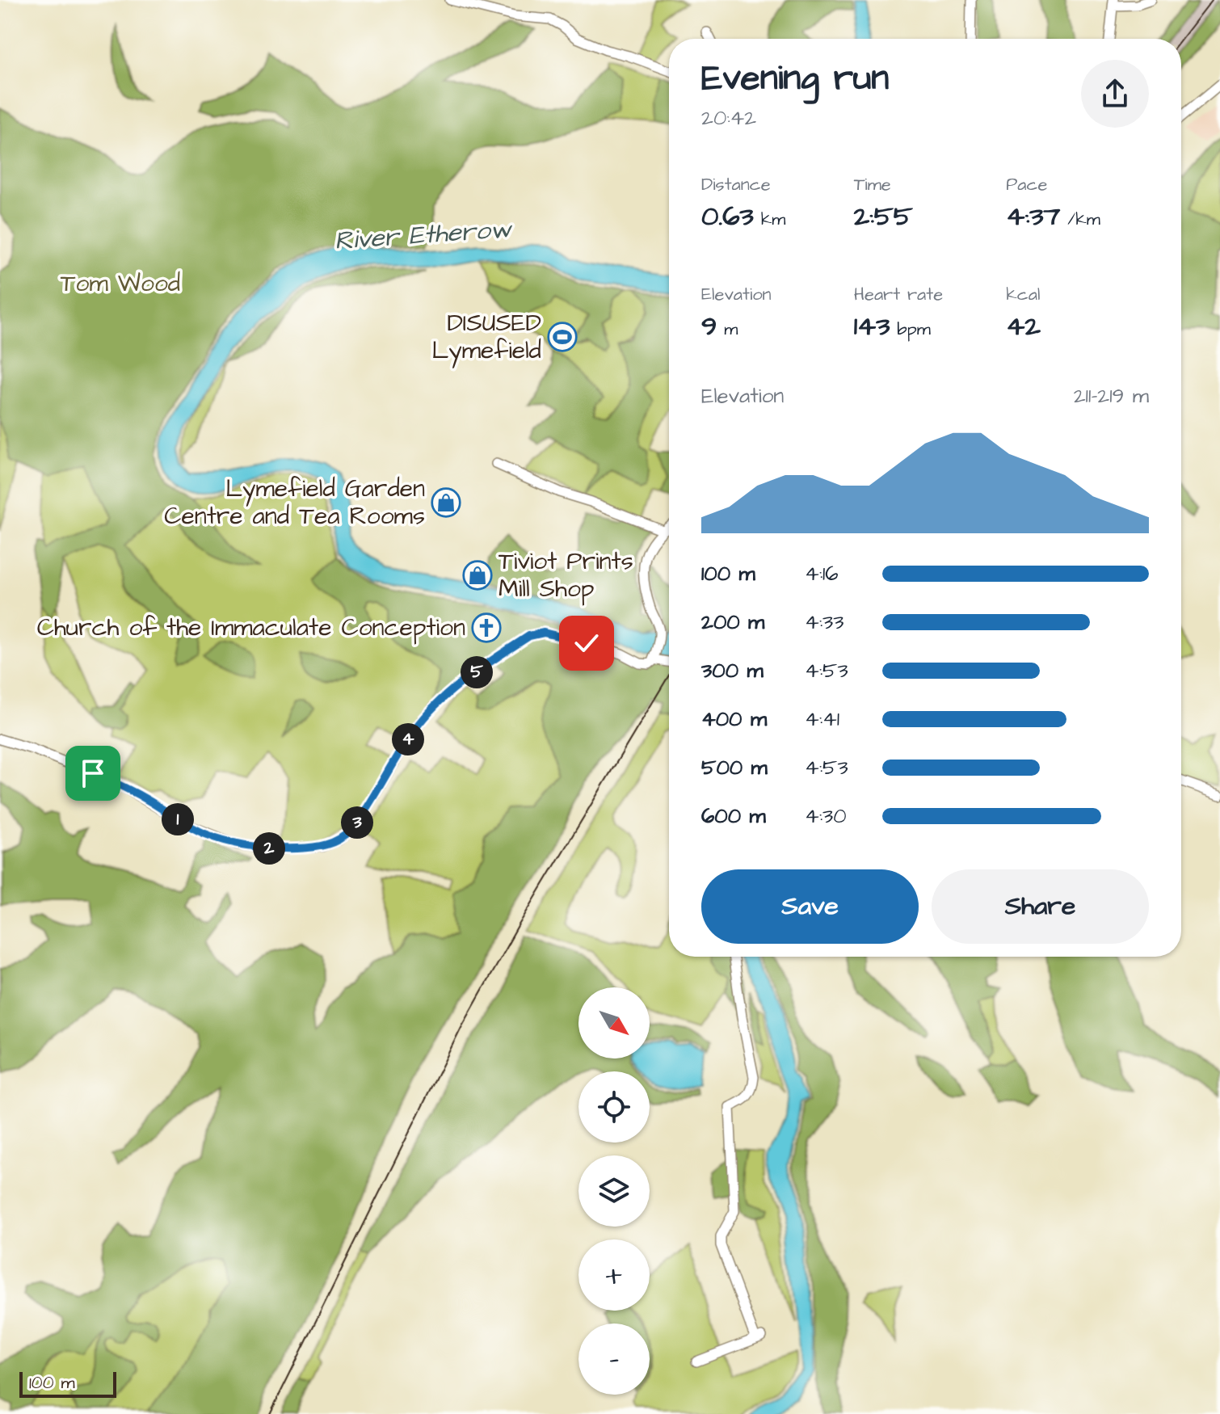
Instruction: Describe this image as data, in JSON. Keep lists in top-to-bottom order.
{
  "water": ["River Etherow"],
  "parks": ["Tom Wood"],
  "places": {
    "sports": ["DISUSED Lymefield"],
    "shop": ["Lymefield Garden Centre and Tea Rooms", "Tiviot Prints Mill Shop"],
    "church": ["Church of the Immaculate Conception"]
  },
  "scale_bar": "100 m",
  "north": "bottom right",
  "page": {
    "heading": ["Evening run", "20:42"],
    "stats": [
      ["Distance", "0.63 km"],
      ["Time", "2:55"],
      ["Pace", "4:37 /km"],
      ["Elevation", "9 m"],
      ["Heart rate", "143 bpm"],
      ["kcal", "42"]
    ],
    "chart": ["Elevation", "211–219 m"],
    "list": [
      {
        "name": "100 m",
        "note": "4:16"
      },
      {
        "name": "200 m",
        "note": "4:33"
      },
      {
        "name": "300 m",
        "note": "4:53"
      },
      {
        "name": "400 m",
        "note": "4:41"
      },
      {
        "name": "500 m",
        "note": "4:53"
      },
      {
        "name": "600 m",
        "note": "4:30"
      }
    ],
    "pins": [
      "5",
      "4",
      "1",
      "3",
      "2"
    ],
    "buttons": ["Save", "Share"],
    "map_buttons": ["+", "−"],
    "scale": "100 m"
  }
}
